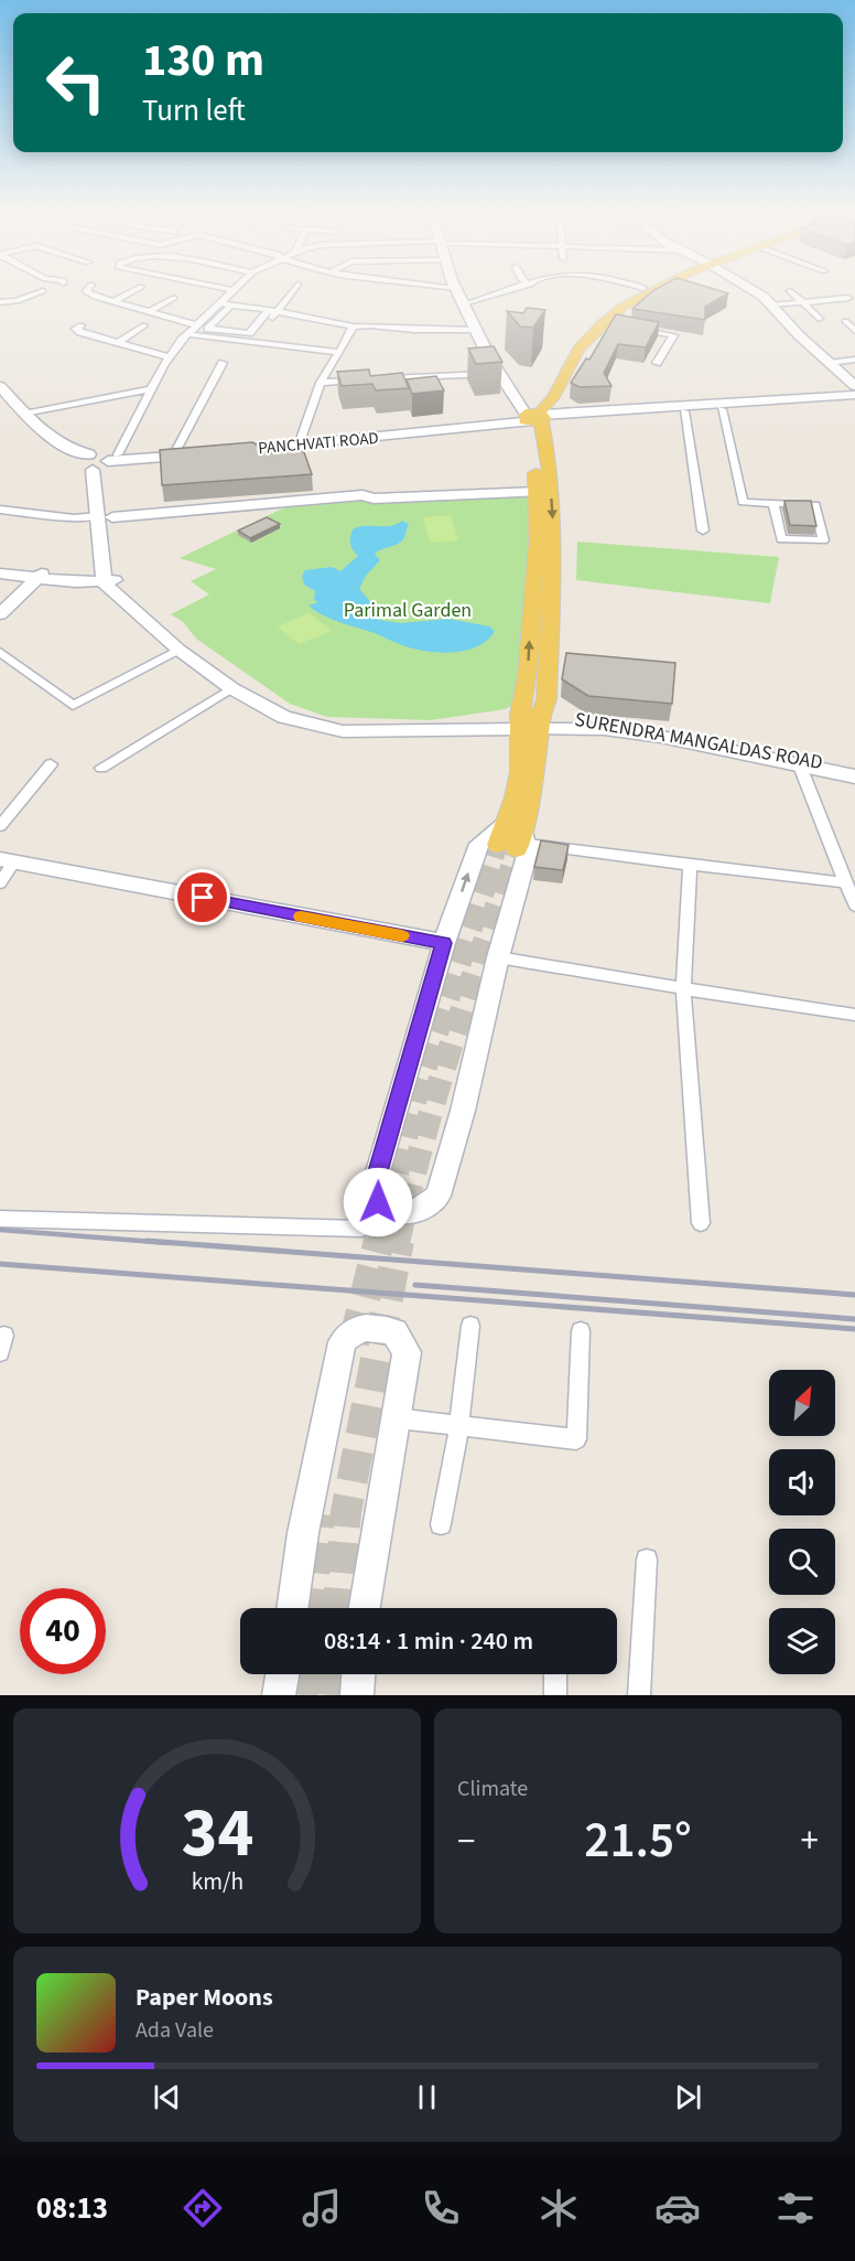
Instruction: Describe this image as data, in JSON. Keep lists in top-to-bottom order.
{
  "streets": {
    "main road": ["PANCHVATI ROAD", "SURENDRA MANGALDAS ROAD"]
  },
  "parks": ["Parimal Garden"],
  "north": "top right",
  "page": {
    "turn": ["130 m", "Turn left"],
    "limit": "40",
    "trip": "08:14 · 1 min · 240 m",
    "tile": "Climate",
    "heat": ["−", "21.5°", "+"],
    "song": ["Paper Moons", "Ada Vale"],
    "tabs": "08:13",
    "gauge": ["34", "km/h"]
  }
}
